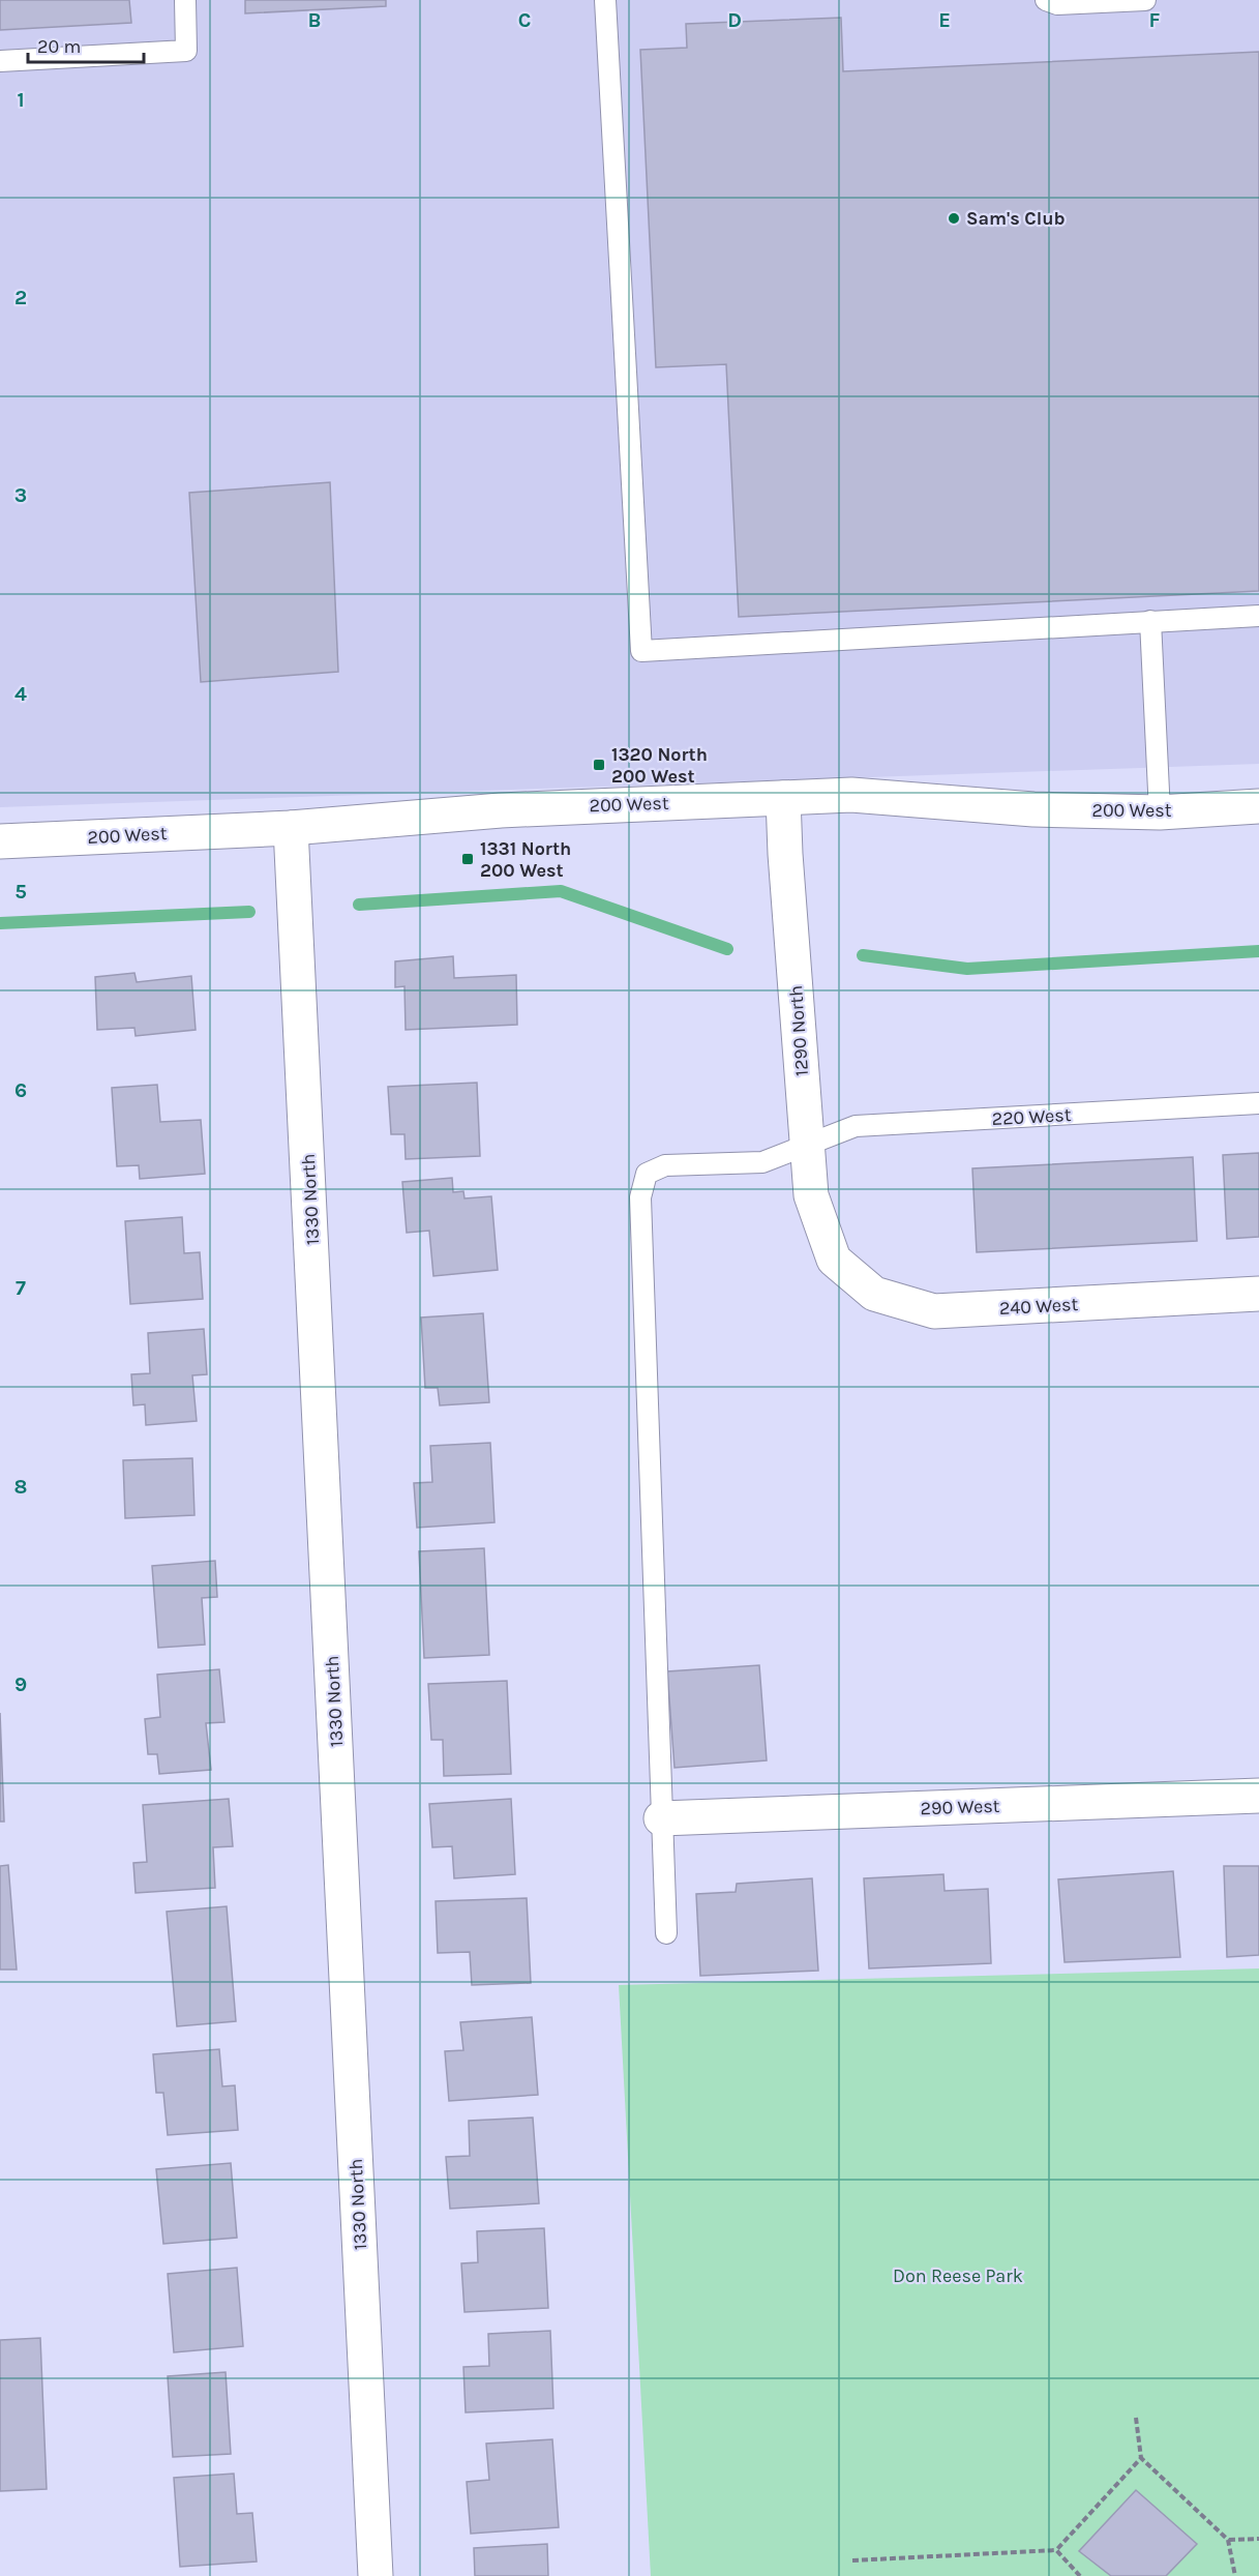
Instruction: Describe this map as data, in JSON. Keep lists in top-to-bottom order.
{
  "streets": {
    "street": [
      "200 West",
      "1290 North",
      "1330 North",
      "240 West",
      "290 West"
    ],
    "lane": ["220 West"]
  },
  "crossings": [
    ["200 West", "1290 North"],
    ["200 West", "1330 North"],
    ["1290 North", "220 West"],
    ["1290 North", "240 West"],
    ["220 West", "290 West"]
  ],
  "parks": ["Don Reese Park"],
  "places": {
    "other": ["Sam's Club"],
    "transit": ["1320 North 200 West", "1331 North 200 West"]
  },
  "scale_bar": "20 m",
  "grid": {
    "columns": [
      "B",
      "C",
      "D",
      "E",
      "F"
    ],
    "rows": [
      "1",
      "2",
      "3",
      "4",
      "5",
      "6",
      "7",
      "8",
      "9"
    ]
  }
}
